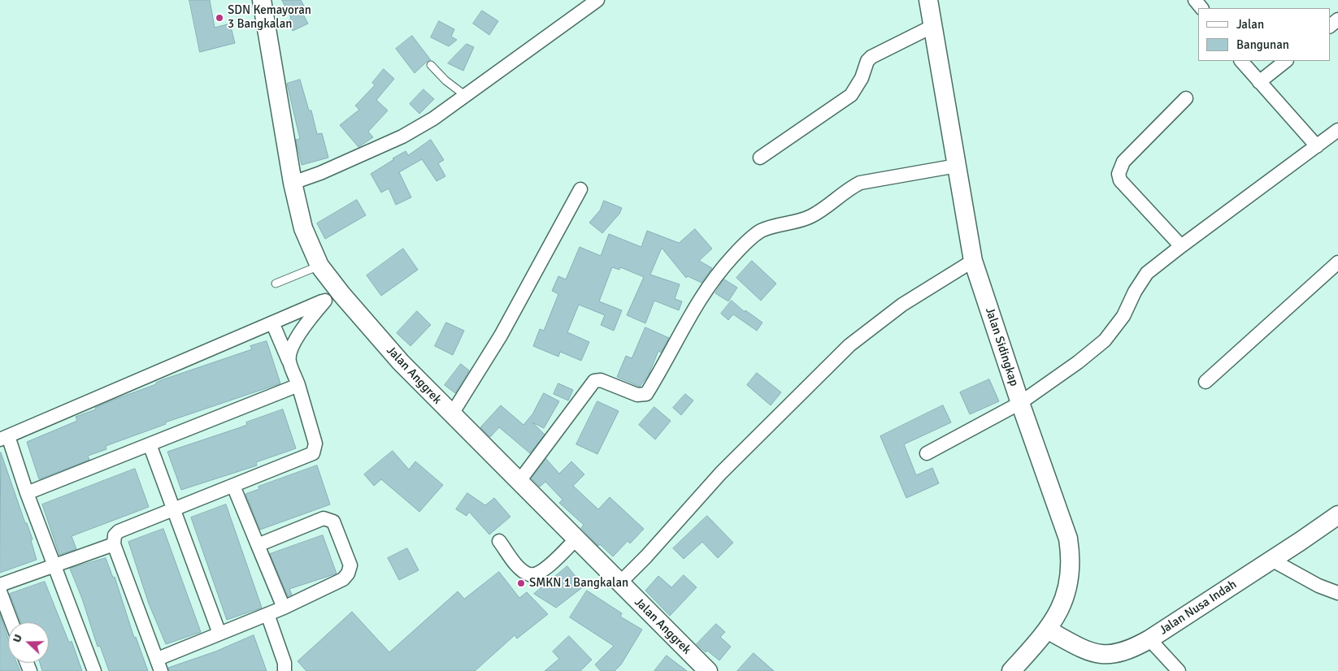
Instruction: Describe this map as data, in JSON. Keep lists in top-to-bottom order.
{
  "streets": {
    "street": ["Jalan Sidingkap", "Jalan Anggrek", "Jalan Nusa Indah"]
  },
  "crossings": [
    ["Jalan Sidingkap", "Jalan Nusa Indah"]
  ],
  "places": ["SDN Kemayoran 3 Bangkalan", "SMKN 1 Bangkalan"],
  "legend": ["Jalan", "Bangunan"],
  "north": "left"
}
